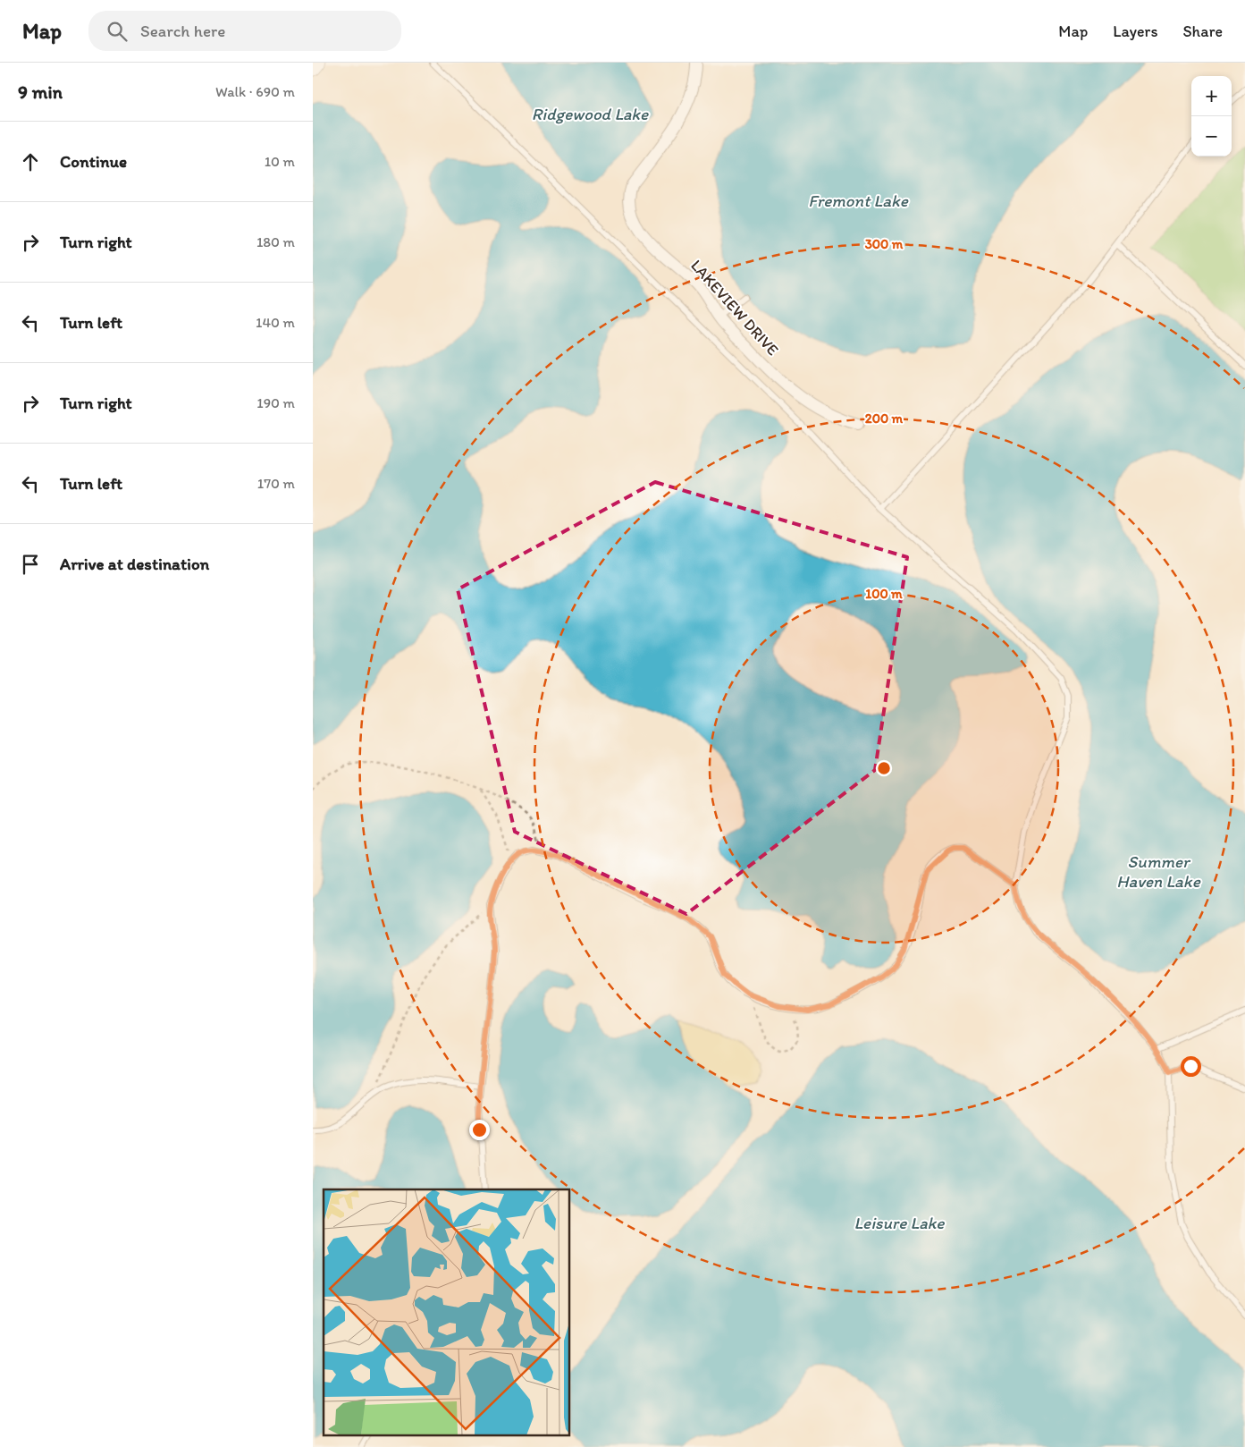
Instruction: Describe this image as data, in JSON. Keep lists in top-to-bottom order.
{
  "streets": {
    "street": ["LAKEVIEW DRIVE"]
  },
  "water": [
    "Ridgewood Lake",
    "Fremont Lake",
    "Summer Haven Lake",
    "Leisure Lake"
  ],
  "page": {
    "header": "Map",
    "search": "Search here",
    "nav": ["Map", "Layers", "Share"],
    "heading": ["9 min", "Walk · 690 m"],
    "map_buttons": ["+", "−"],
    "list": [
      ["Continue", "10 m"],
      ["Turn right", "180 m"],
      ["Turn left", "140 m"],
      ["Turn right", "190 m"],
      ["Turn left", "170 m"],
      "Arrive at destination"
    ]
  },
  "rings": ["300 m", "200 m", "100 m"]
}
